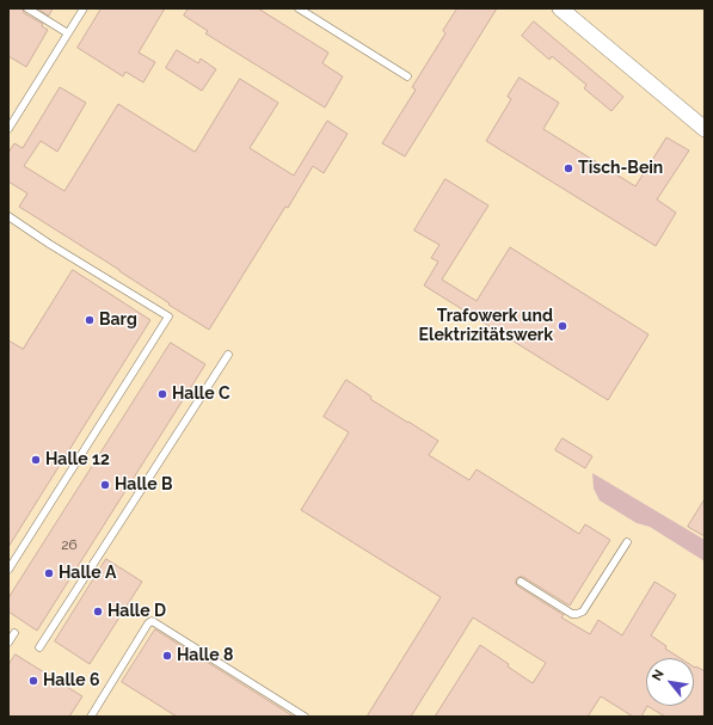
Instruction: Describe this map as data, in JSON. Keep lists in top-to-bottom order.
{
  "places": [
    "Tisch-Bein",
    "Barg",
    "Trafowerk und Elektrizitätswerk",
    "Halle C",
    "Halle 12",
    "Halle B",
    "Halle A",
    "Halle D",
    "Halle 8",
    "Halle 6"
  ],
  "house_numbers": ["26"],
  "north": "top left"
}
